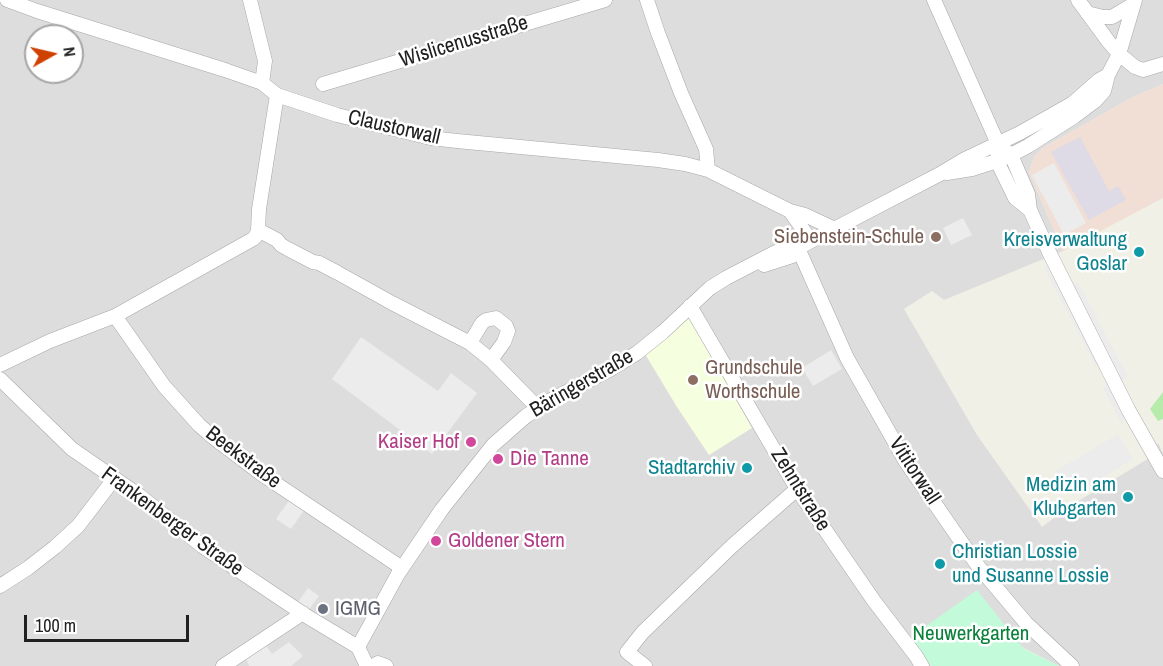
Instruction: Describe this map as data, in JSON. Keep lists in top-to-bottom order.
{
  "streets": {
    "street": [
      "Wislicenusstraße",
      "Claustorwall",
      "Bäringerstraße",
      "Beekstraße",
      "Vititorwall",
      "Zehntstraße",
      "Frankenberger Straße"
    ]
  },
  "crossings": [
    ["Claustorwall", "Bäringerstraße"],
    ["Bäringerstraße", "Beekstraße"],
    ["Bäringerstraße", "Vititorwall"],
    ["Bäringerstraße", "Zehntstraße"],
    ["Bäringerstraße", "Frankenberger Straße"]
  ],
  "parks": ["Neuwerkgarten"],
  "places": [
    "Siebenstein-Schule",
    "Kreisverwaltung Goslar",
    "Grundschule Worthschule",
    "Kaiser Hof",
    "Die Tanne",
    "Stadtarchiv",
    "Medizin am Klubgarten",
    "Goldener Stern",
    "Christian Lossie und Susanne Lossie",
    "IGMG"
  ],
  "scale_bar": "100 m",
  "north": "right"
}
